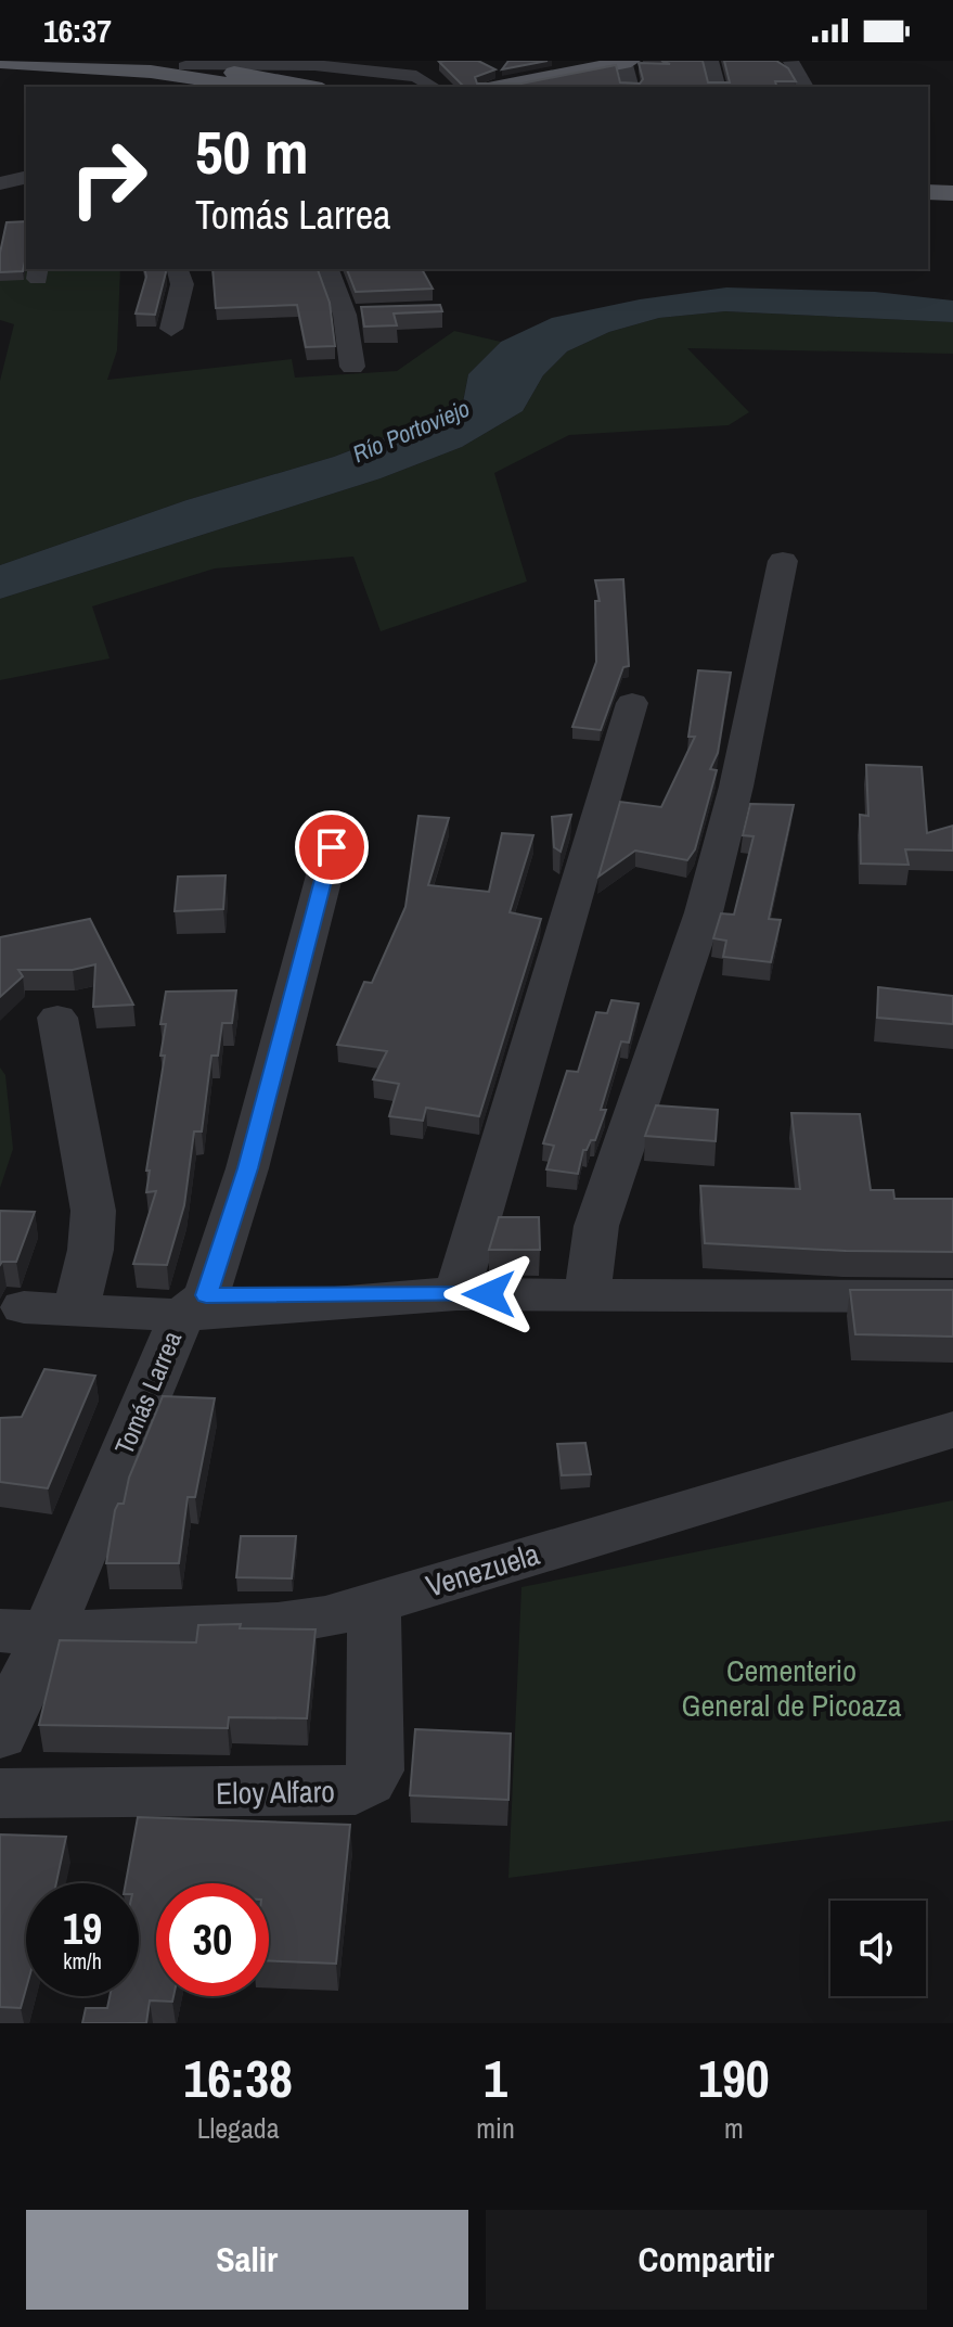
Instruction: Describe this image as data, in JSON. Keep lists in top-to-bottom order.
{
  "streets": {
    "street": ["Tomás Larrea", "Venezuela", "Eloy Alfaro"]
  },
  "crossings": [
    ["Tomás Larrea", "Venezuela"],
    ["Venezuela", "Eloy Alfaro"]
  ],
  "water": ["Río Portoviejo"],
  "parks": ["Cementerio General de Picoaza"],
  "page": {
    "status": "16:37",
    "turn": ["50 m", "Tomás Larrea"],
    "speed": "19 km/h",
    "limit": "30",
    "eta": [
      "16:38",
      "Llegada",
      "1",
      "min",
      "190",
      "m"
    ],
    "buttons": ["Salir", "Compartir"]
  }
}
